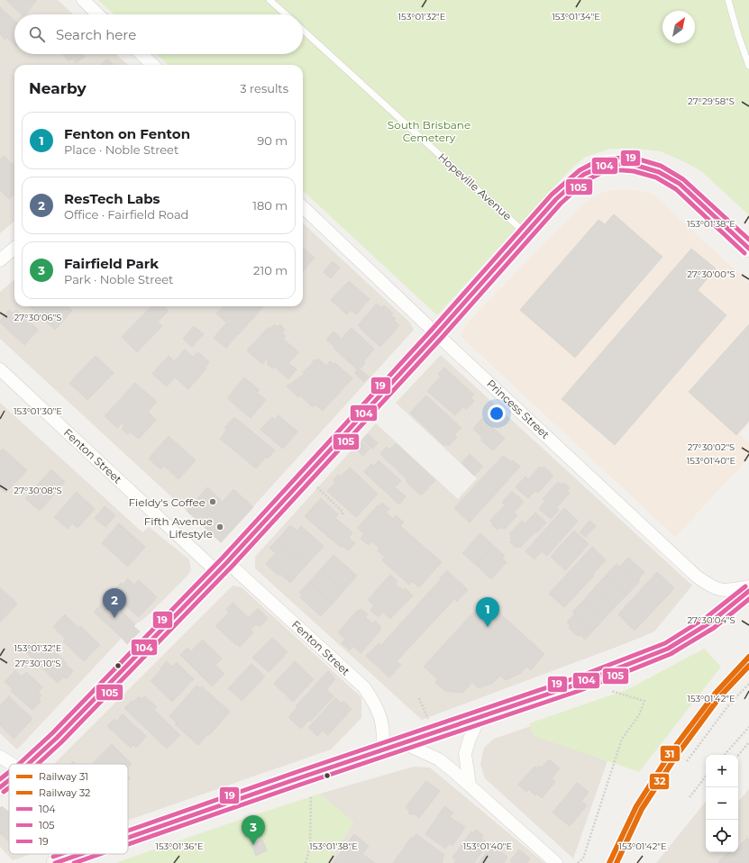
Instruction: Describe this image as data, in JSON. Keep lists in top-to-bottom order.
{
  "streets": {
    "street": ["Princess Street", "Fenton Street"],
    "lane": ["Hopeville Avenue"]
  },
  "parks": ["South Brisbane Cemetery"],
  "places": ["Fieldy's Coffee", "Fifth Avenue Lifestyle"],
  "lines": [
    "transit line 19",
    "transit line 104",
    "transit line 105",
    "rail line 31",
    "rail line 32"
  ],
  "legend": [
    "Railway 31",
    "Railway 32",
    "104",
    "105",
    "19"
  ],
  "north": "top right",
  "page": {
    "search": "Search here",
    "heading": ["Nearby", "3 results"],
    "list": [
      {
        "mark": "1",
        "name": "Fenton on Fenton",
        "note": "Place · Noble Street",
        "value": "90 m"
      },
      {
        "mark": "2",
        "name": "ResTech Labs",
        "note": "Office · Fairfield Road",
        "value": "180 m"
      },
      {
        "mark": "3",
        "name": "Fairfield Park",
        "note": "Park · Noble Street",
        "value": "210 m"
      }
    ],
    "pins": ["2", "1", "3"],
    "map_buttons": ["+", "−"]
  },
  "coordinates": [
    "153°01'32\"E",
    "153°01'34\"E",
    "27°29'58\"S",
    "153°01'38\"E",
    "27°30'00\"S",
    "27°30'06\"S",
    "153°01'30\"E",
    "27°30'02\"S",
    "153°01'40\"E",
    "27°30'08\"S",
    "27°30'04\"S",
    "27°30'10\"S",
    "153°01'42\"E",
    "153°01'36\"E"
  ]
}
